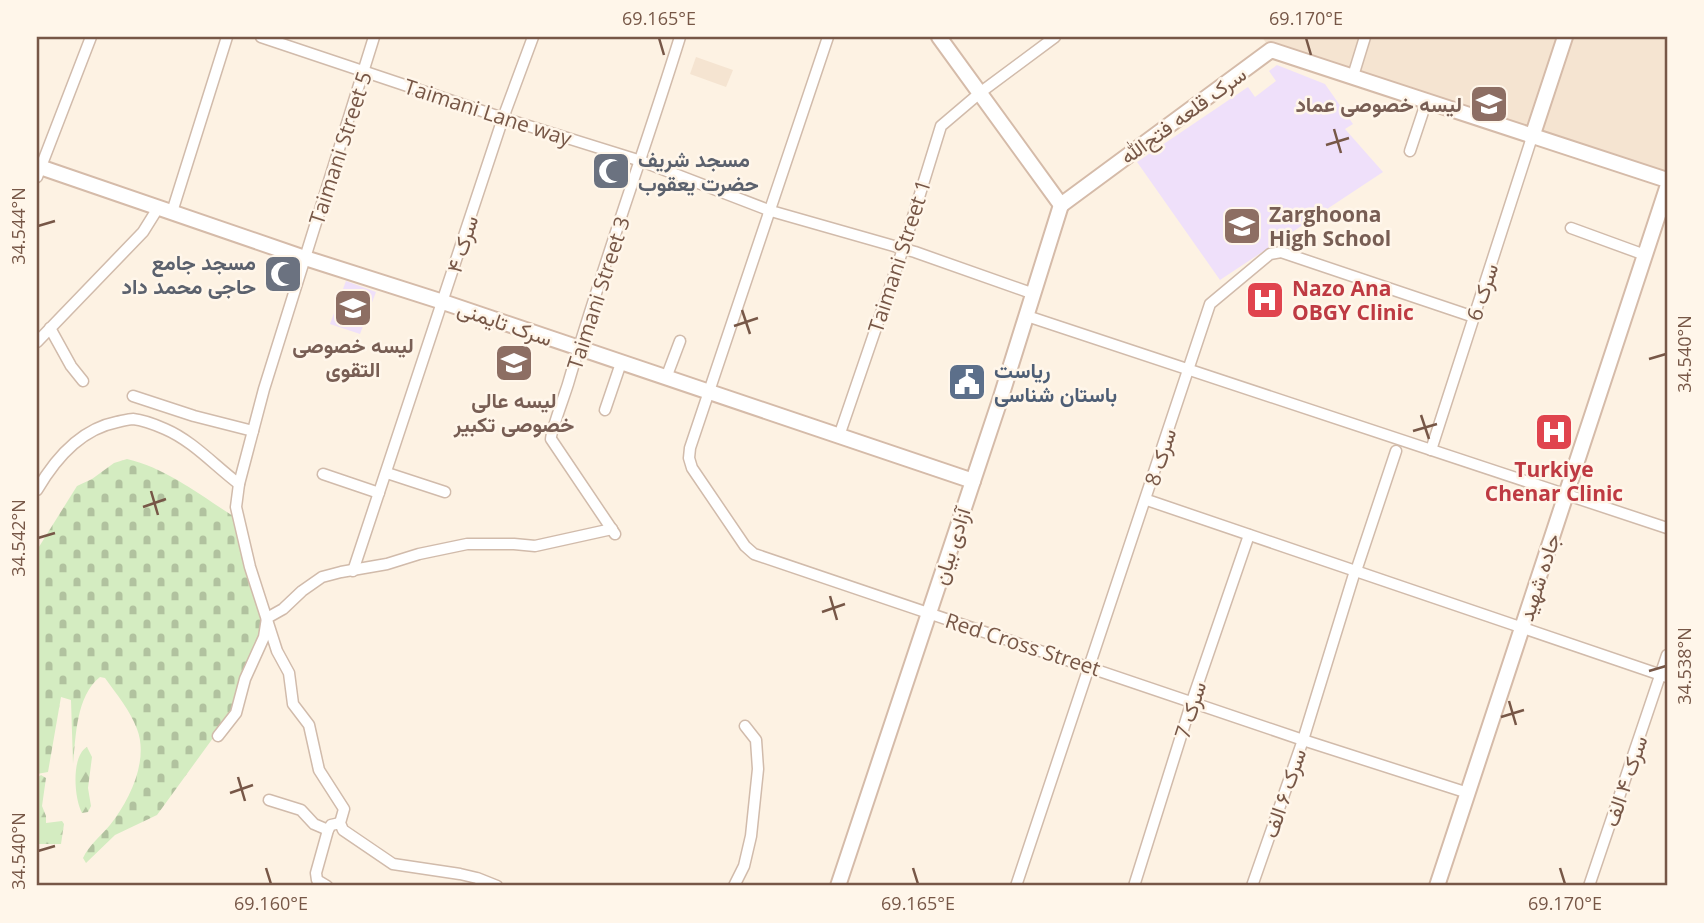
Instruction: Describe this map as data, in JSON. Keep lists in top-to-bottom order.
{
  "streets": {
    "main road": [
      "سرک قلعه فتح‌الله",
      "سرک تایمنی",
      "آزادی بیان",
      "جاده شهید"
    ],
    "street": [
      "Taimani Lane way",
      "Taimani Street 5",
      "سرک ۴",
      "Taimani Street 1",
      "سرک 6",
      "Taimani Street 3",
      "سرک 8",
      "Red Cross Street",
      "سرک 7",
      "سرک ۴ الف",
      "سرک ۶ الف"
    ]
  },
  "crossings": [
    ["Taimani Lane way", "Taimani Street 5"],
    ["Taimani Lane way", "سرک ۴"],
    ["Taimani Lane way", "Taimani Street 1"],
    ["Taimani Lane way", "Taimani Street 3"],
    ["Taimani Lane way", "آزادی بیان"],
    ["Taimani Lane way", "Red Cross Street"],
    ["سرک قلعه فتح‌الله", "سرک 6"],
    ["سرک قلعه فتح‌الله", "آزادی بیان"],
    ["Taimani Street 5", "سرک تایمنی"],
    ["سرک ۴", "Taimani Street 3"],
    ["سرک ۴", "سرک تایمنی"],
    ["Taimani Street 1", "سرک تایمنی"],
    ["سرک 6", "سرک 8"],
    ["Taimani Street 3", "سرک تایمنی"],
    ["سرک تایمنی", "آزادی بیان"],
    ["سرک تایمنی", "Red Cross Street"],
    ["سرک 8", "Red Cross Street"],
    ["آزادی بیان", "Red Cross Street"],
    ["جاده شهید", "Red Cross Street"],
    ["Red Cross Street", "سرک 7"],
    ["Red Cross Street", "سرک ۶ الف"]
  ],
  "places": {
    "school or university": [
      "لیسه خصوصی عماد",
      "Zarghoona High School",
      "لیسه خصوصی التقوی",
      "لیسه عالی خصوصی تکبیر"
    ],
    "mosque": ["مسجد شریف حضرت یعقوب", "مسجد جامع حاجی محمد داد"],
    "hospital": ["Nazo Ana OBGY Clinic", "Turkiye Chenar Clinic"],
    "public building": ["ریاست باستان شناسی"]
  },
  "coordinates": [
    "69.165°E",
    "69.170°E",
    "34.544°N",
    "34.540°N",
    "34.542°N",
    "34.538°N",
    "69.160°E"
  ]
}
